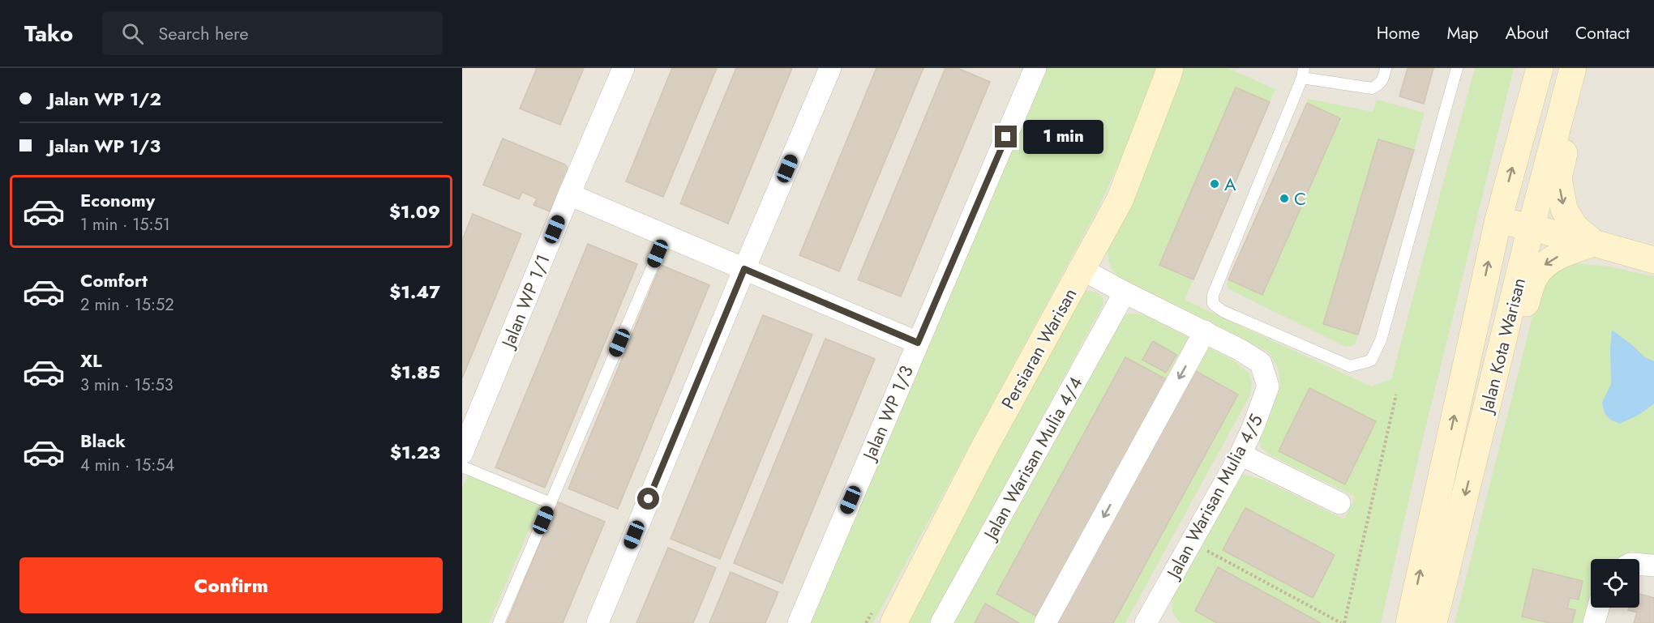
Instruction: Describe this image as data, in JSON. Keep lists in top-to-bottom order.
{
  "streets": {
    "street": [
      "Jalan WP 1/1",
      "Jalan Kota Warisan",
      "Persiaran Warisan",
      "Jalan WP 1/3",
      "Jalan Warisan Mulia 4/4",
      "Jalan Warisan Mulia 4/5"
    ]
  },
  "crossings": [
    ["Persiaran Warisan", "Jalan Warisan Mulia 4/5"],
    ["Jalan Warisan Mulia 4/4", "Jalan Warisan Mulia 4/5"]
  ],
  "places": ["A", "C"],
  "page": {
    "header": "Tako",
    "search": "Search here",
    "nav": [
      "Home",
      "Map",
      "About",
      "Contact"
    ],
    "banner": ["Jalan WP 1/2", "Jalan WP 1/3"],
    "bubble": "1 min",
    "list": [
      {
        "name": "Economy",
        "note": "1 min · 15:51",
        "value": "$1.09"
      },
      {
        "name": "Comfort",
        "note": "2 min · 15:52",
        "value": "$1.47"
      },
      {
        "name": "XL",
        "note": "3 min · 15:53",
        "value": "$1.85"
      },
      {
        "name": "Black",
        "note": "4 min · 15:54",
        "value": "$1.23"
      }
    ],
    "buttons": "Confirm"
  }
}
